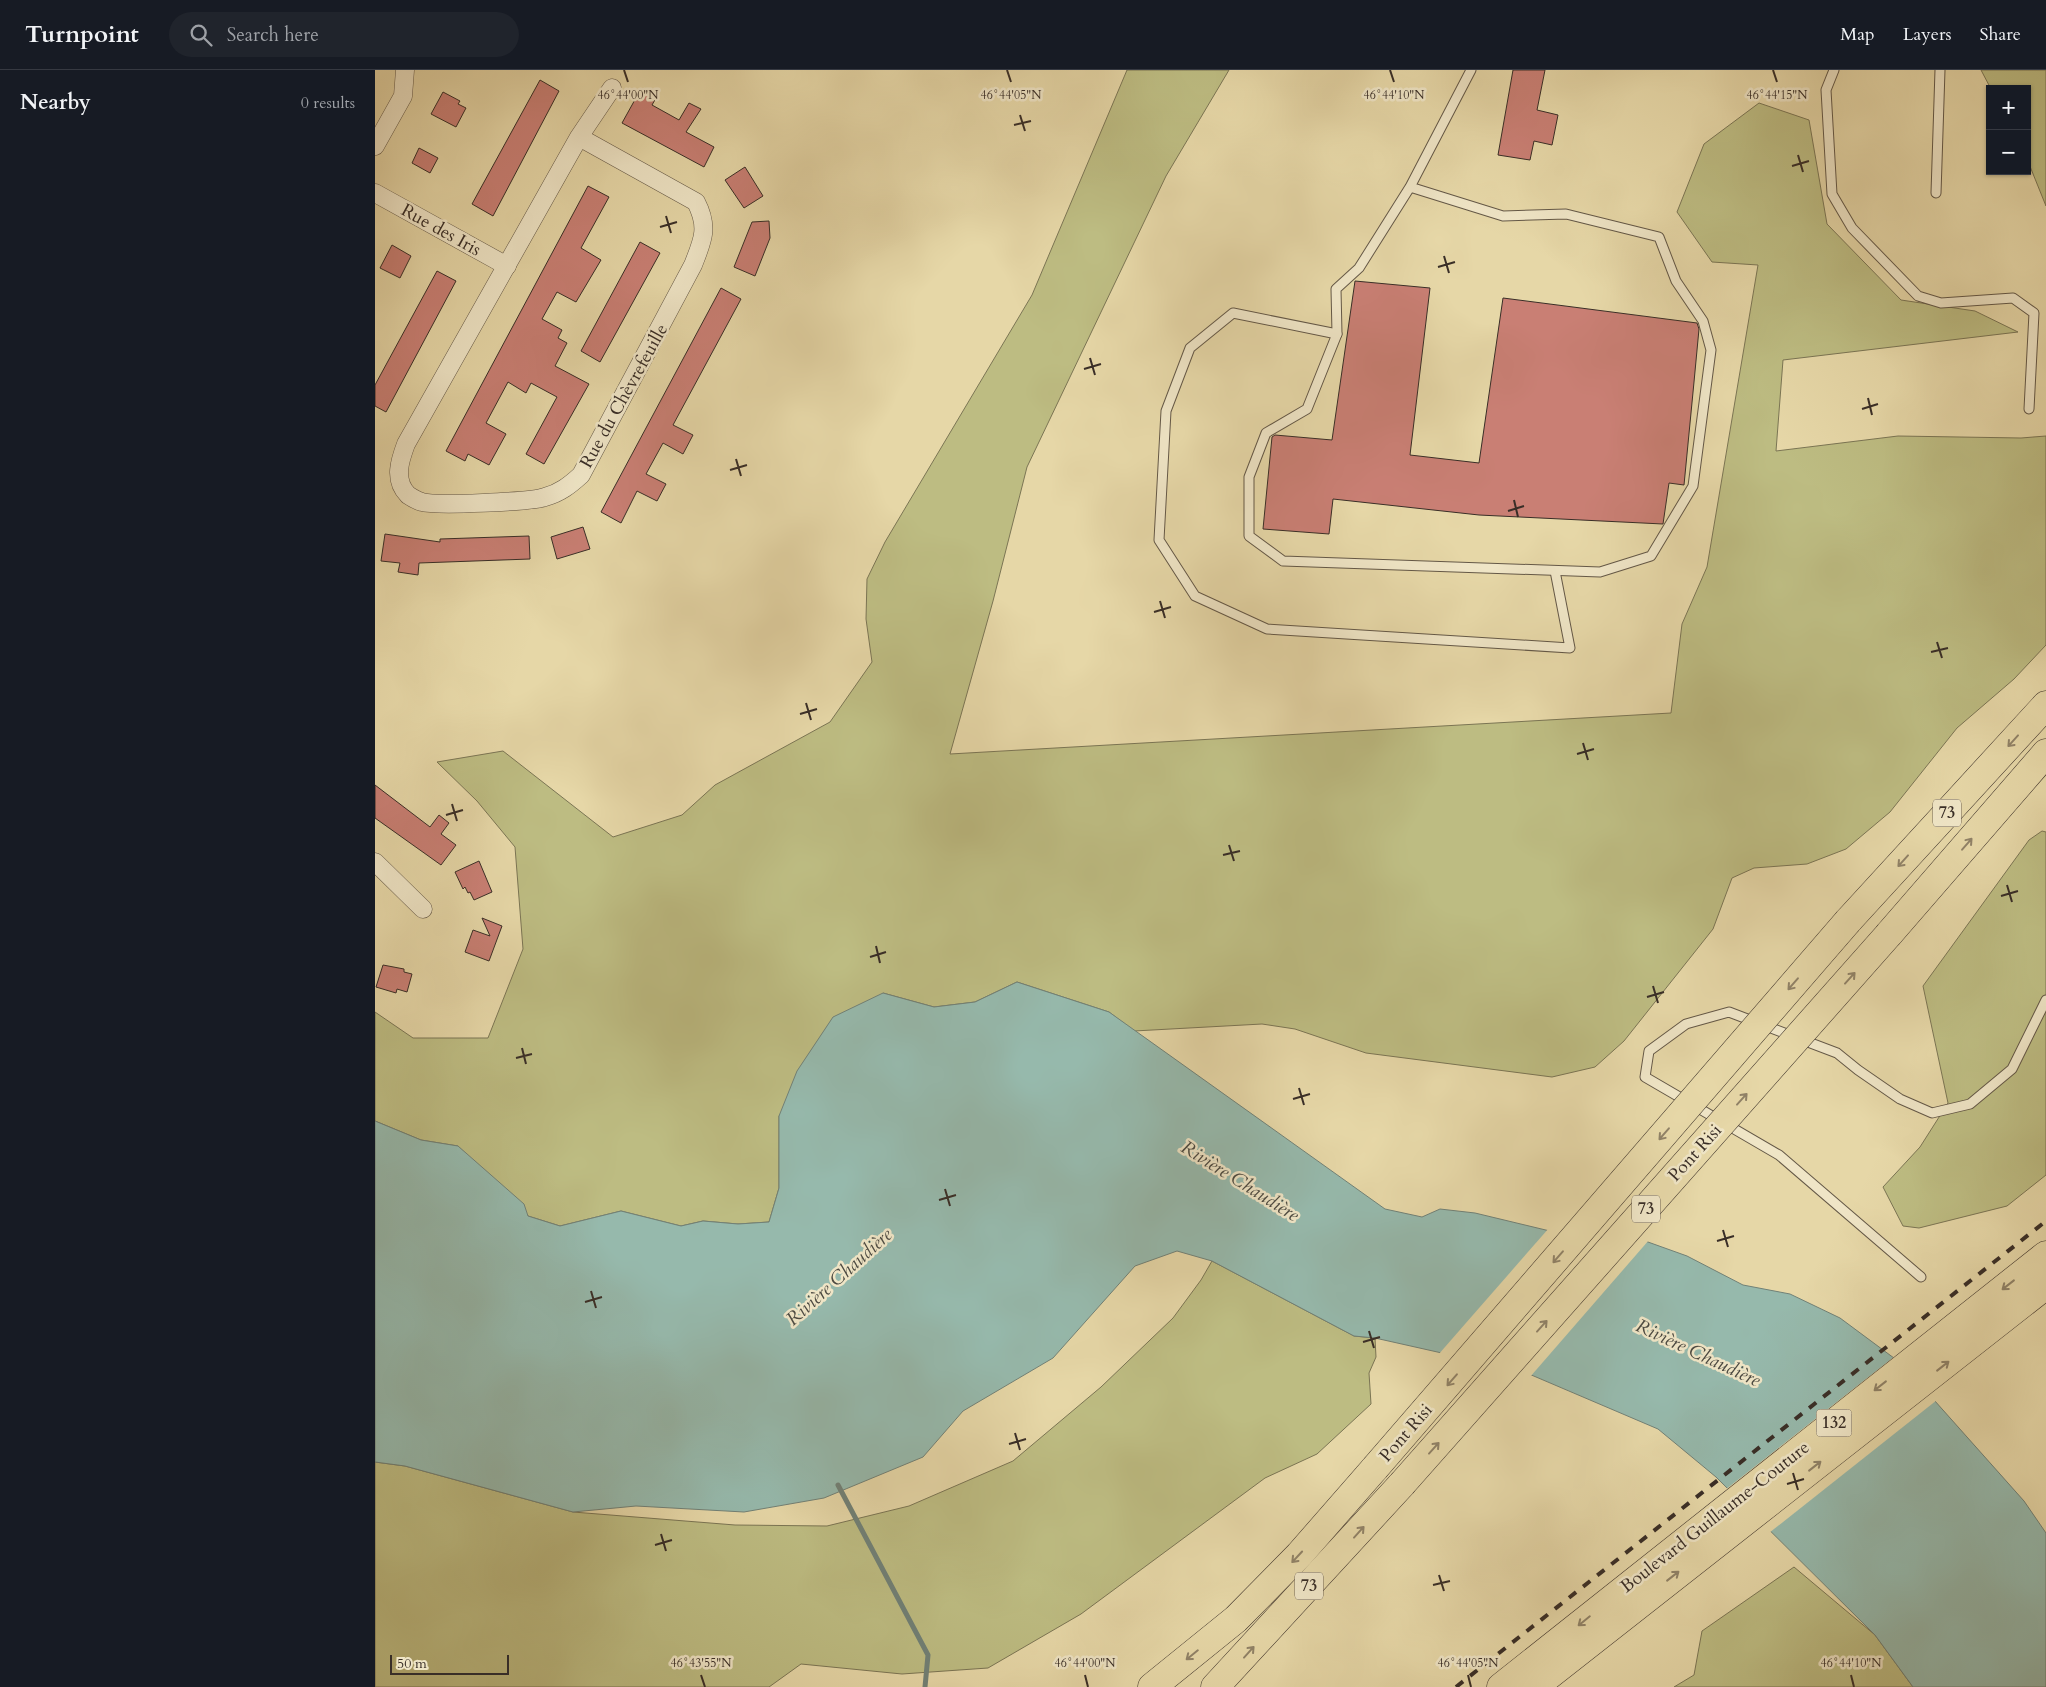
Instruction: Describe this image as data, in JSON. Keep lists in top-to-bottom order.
{
  "streets": {
    "main road": [
      "73",
      "Pont Risi",
      "132",
      "Boulevard Guillaume-Couture"
    ],
    "street": ["Rue des Iris", "Rue du Chèvrefeuille"]
  },
  "crossings": [
    ["Rue des Iris", "Rue du Chèvrefeuille"]
  ],
  "water": ["Rivière Chaudière"],
  "scale_bar": "50 m",
  "page": {
    "header": "Turnpoint",
    "search": "Search here",
    "nav": ["Map", "Layers", "Share"],
    "heading": ["Nearby", "0 results"],
    "map_buttons": ["+", "−"],
    "scale": "50 m"
  },
  "coordinates": [
    "46°44'00\"N",
    "46°44'05\"N",
    "46°44'10\"N",
    "46°44'15\"N",
    "46°43'55\"N"
  ]
}
